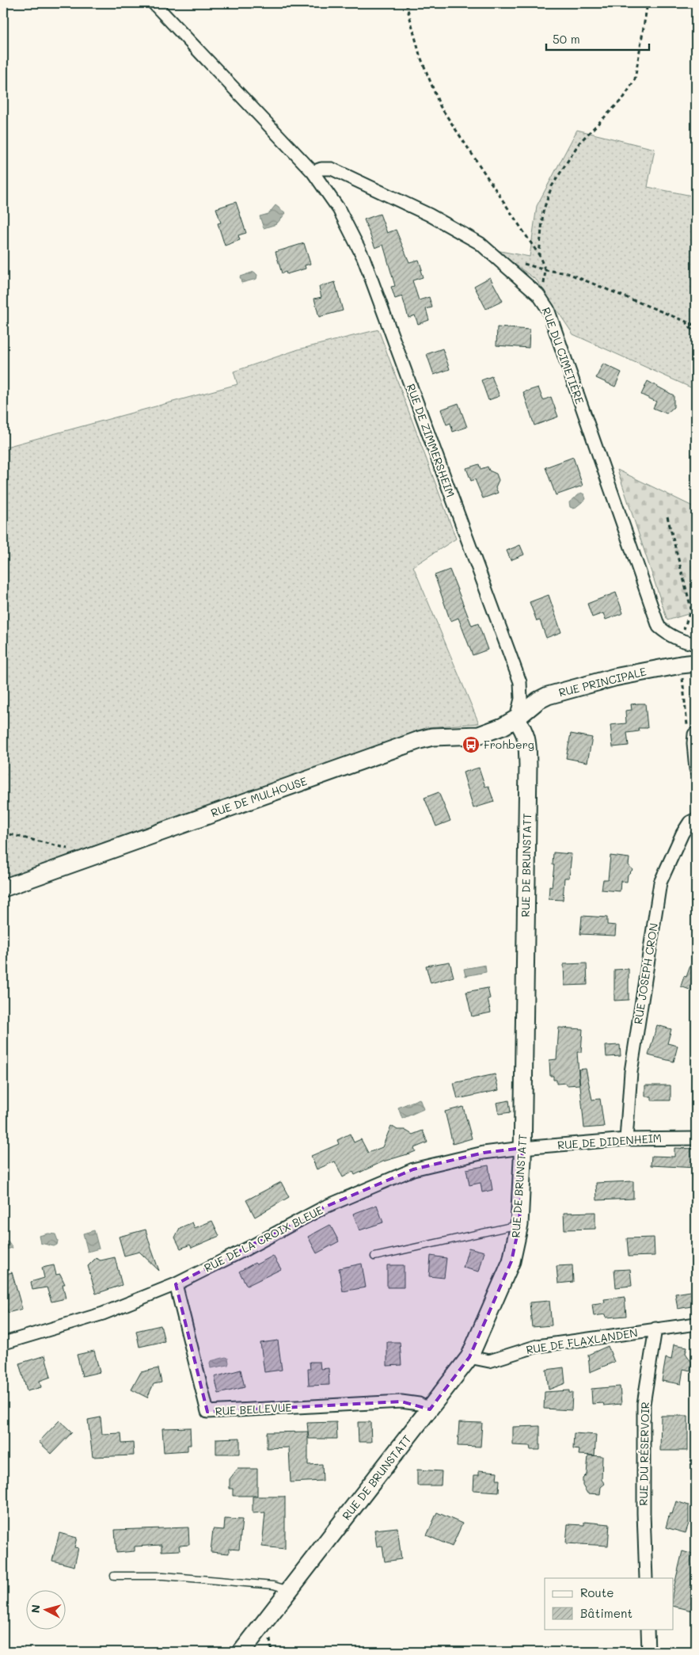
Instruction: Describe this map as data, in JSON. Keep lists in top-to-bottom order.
{
  "streets": {
    "main road": ["RUE PRINCIPALE", "RUE DE MULHOUSE", "RUE DE BRUNSTATT"],
    "street": [
      "RUE DU CIMETIÈRE",
      "RUE DE ZIMMERSHEIM",
      "RUE JOSEPH CRON",
      "RUE DE DIDENHEIM",
      "RUE DE LA CROIX BLEUE",
      "RUE DE FLAXLANDEN",
      "RUE BELLEVUE",
      "RUE DU RÉSERVOIR"
    ]
  },
  "crossings": [
    ["RUE DU CIMETIÈRE", "RUE DE ZIMMERSHEIM"],
    ["RUE DE ZIMMERSHEIM", "RUE PRINCIPALE"],
    ["RUE DE ZIMMERSHEIM", "RUE DE MULHOUSE"],
    ["RUE DE ZIMMERSHEIM", "RUE DE BRUNSTATT"],
    ["RUE PRINCIPALE", "RUE DE MULHOUSE"],
    ["RUE PRINCIPALE", "RUE DE BRUNSTATT"],
    ["RUE DE MULHOUSE", "RUE DE BRUNSTATT"],
    ["RUE DE BRUNSTATT", "RUE DE DIDENHEIM"],
    ["RUE DE BRUNSTATT", "RUE DE LA CROIX BLEUE"],
    ["RUE DE BRUNSTATT", "RUE DE FLAXLANDEN"],
    ["RUE DE BRUNSTATT", "RUE BELLEVUE"],
    ["RUE JOSEPH CRON", "RUE DE DIDENHEIM"],
    ["RUE DE DIDENHEIM", "RUE DE LA CROIX BLEUE"],
    ["RUE DE LA CROIX BLEUE", "RUE BELLEVUE"],
    ["RUE DE FLAXLANDEN", "RUE DU RÉSERVOIR"]
  ],
  "places": {
    "bus stop": ["Frohberg"]
  },
  "legend": ["Route", "Bâtiment"],
  "scale_bar": "50 m",
  "north": "left"
}
